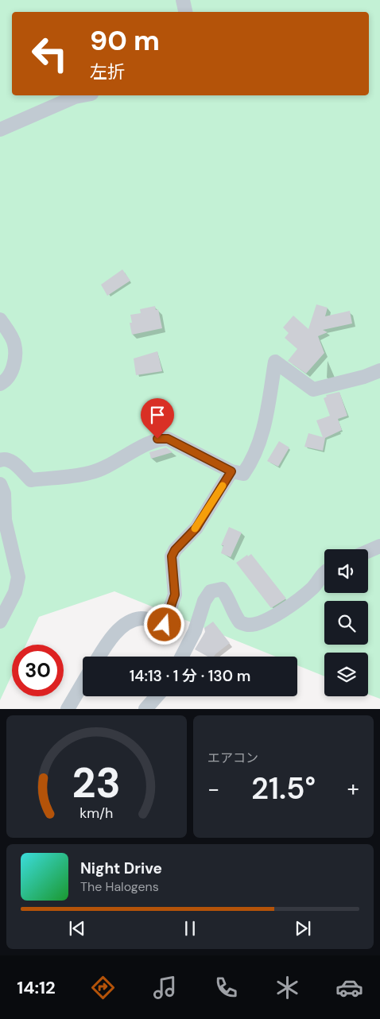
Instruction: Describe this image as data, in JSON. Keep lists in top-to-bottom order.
{
  "page": {
    "turn": ["90 m", "左折"],
    "limit": "30",
    "trip": "14:13 · 1 分 · 130 m",
    "tile": "エアコン",
    "heat": ["−", "21.5°", "+"],
    "song": ["Night Drive", "The Halogens"],
    "tabs": "14:12",
    "gauge": ["23", "km/h"]
  }
}
